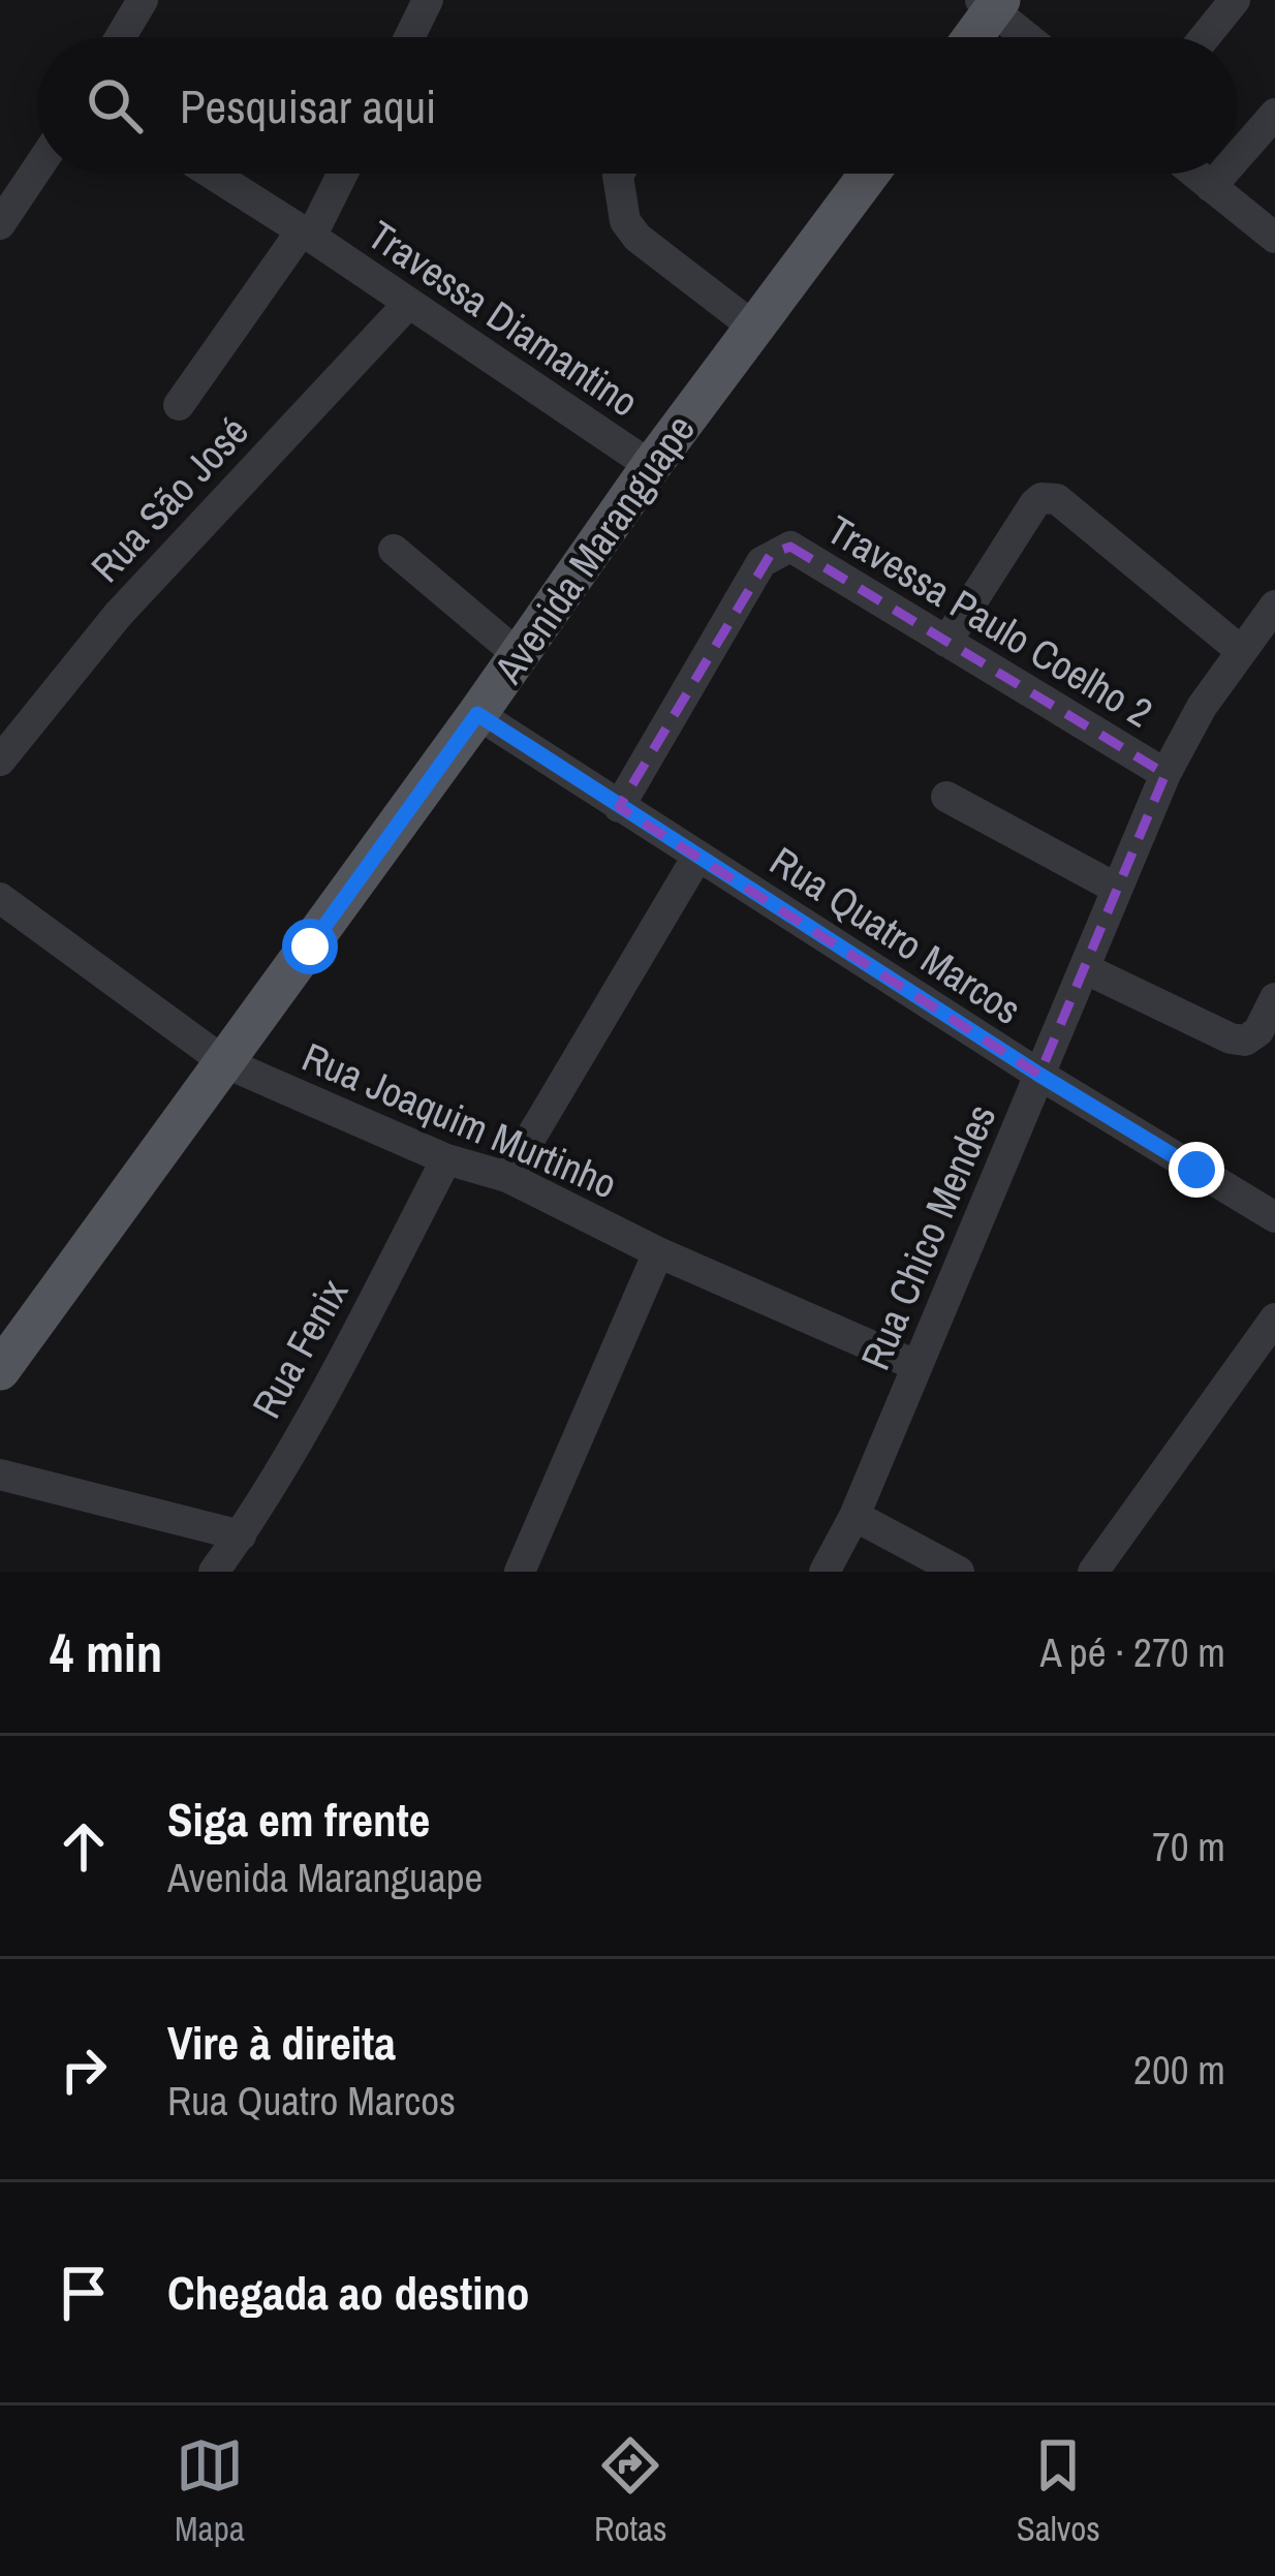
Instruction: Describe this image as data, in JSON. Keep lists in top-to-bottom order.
{
  "streets": {
    "main road": ["Avenida Maranguape"],
    "street": [
      "Travessa Diamantino",
      "Rua São José",
      "Travessa Paulo Coelho 2",
      "Rua Quatro Marcos",
      "Rua Joaquim Murtinho",
      "Rua Chico Mendes",
      "Rua Fenix"
    ]
  },
  "crossings": [
    ["Travessa Diamantino", "Rua São José"],
    ["Travessa Diamantino", "Avenida Maranguape"],
    ["Avenida Maranguape", "Rua Quatro Marcos"],
    ["Avenida Maranguape", "Rua Joaquim Murtinho"],
    ["Travessa Paulo Coelho 2", "Rua Quatro Marcos"],
    ["Travessa Paulo Coelho 2", "Rua Chico Mendes"],
    ["Rua Quatro Marcos", "Rua Chico Mendes"],
    ["Rua Joaquim Murtinho", "Rua Chico Mendes"],
    ["Rua Joaquim Murtinho", "Rua Fenix"]
  ],
  "page": {
    "search": "Pesquisar aqui",
    "heading": ["4 min", "A pé · 270 m"],
    "list": [
      ["Siga em frente", "Avenida Maranguape", "70 m"],
      ["Vire à direita", "Rua Quatro Marcos", "200 m"],
      "Chegada ao destino"
    ],
    "nav": ["Mapa", "Rotas", "Salvos"]
  }
}
